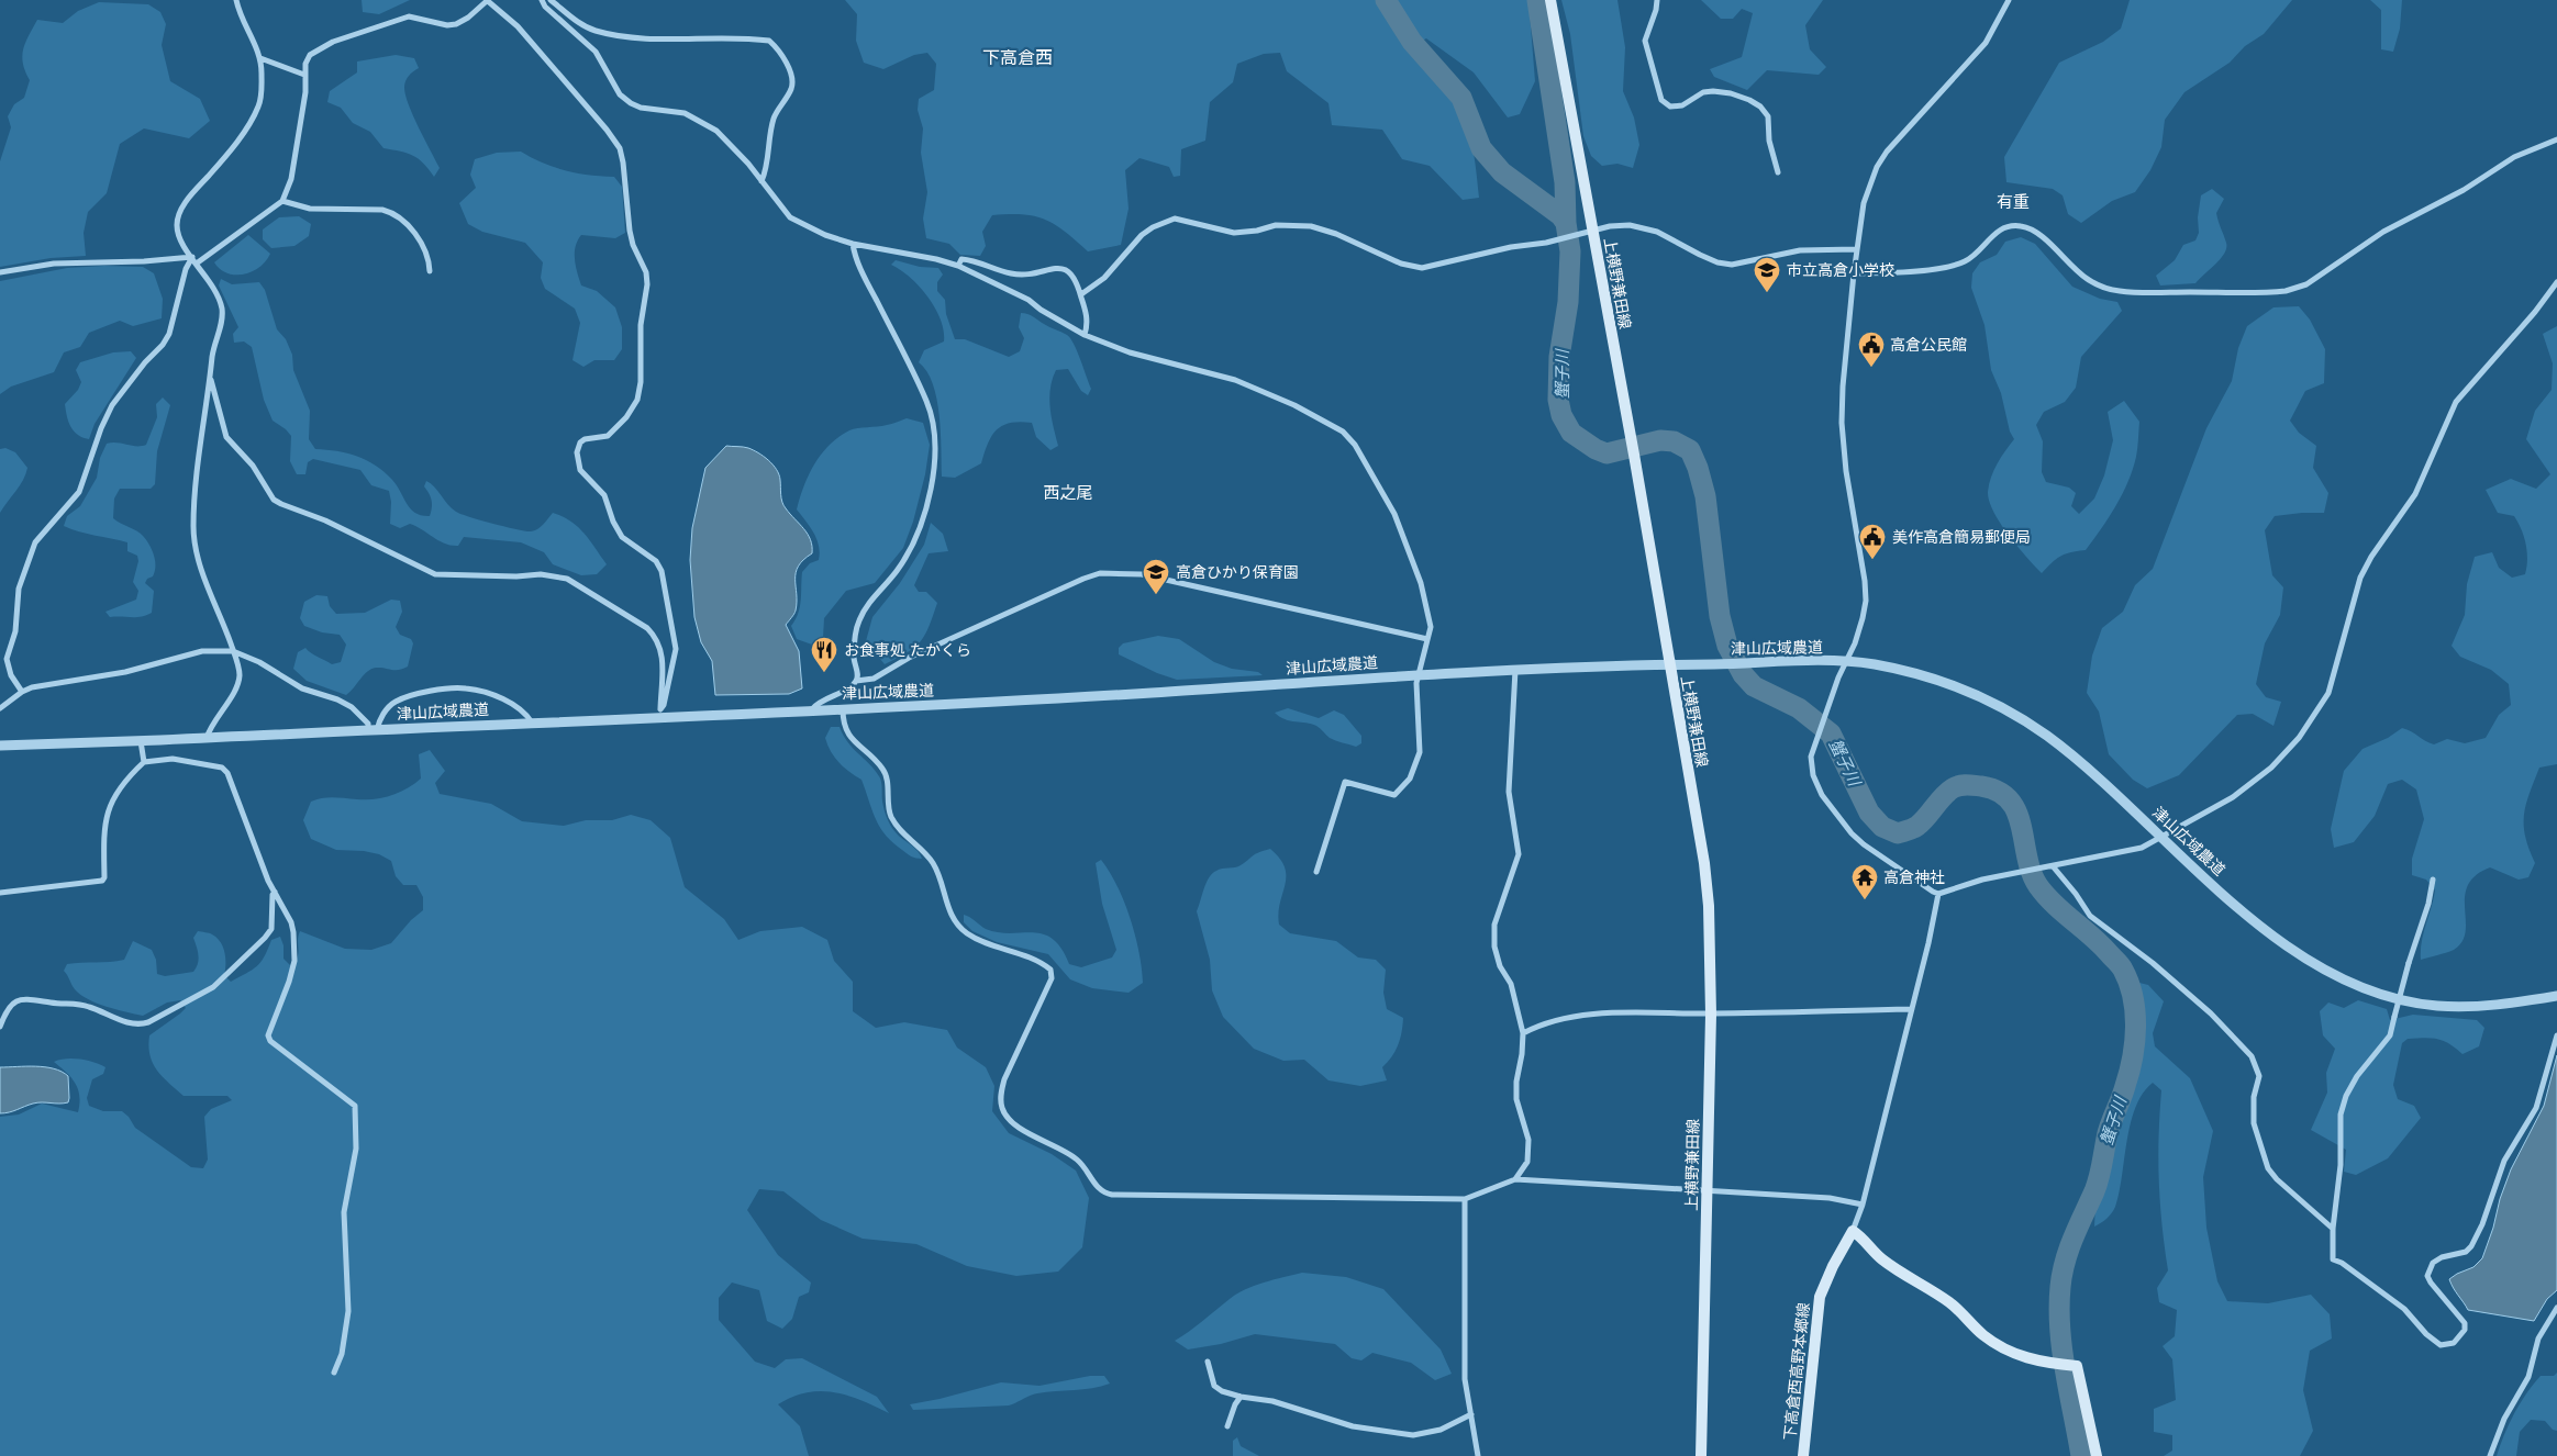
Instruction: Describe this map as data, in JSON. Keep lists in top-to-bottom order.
{
  "streets": {
    "main road": ["上横野兼田線", "下高倉西高野本郷線"],
    "street": ["津山広域農道"]
  },
  "crossings": [
    ["上横野兼田線", "津山広域農道"]
  ],
  "districts": ["下高倉西", "有重", "西之尾"],
  "water": ["蟹子川"],
  "places": {
    "school or university": ["市立高倉小学校", "高倉ひかり保育園"],
    "public building": ["高倉公民館", "美作高倉簡易郵便局"],
    "restaurant": ["お食事処 たかくら"],
    "temple": ["高倉神社"]
  }
}
